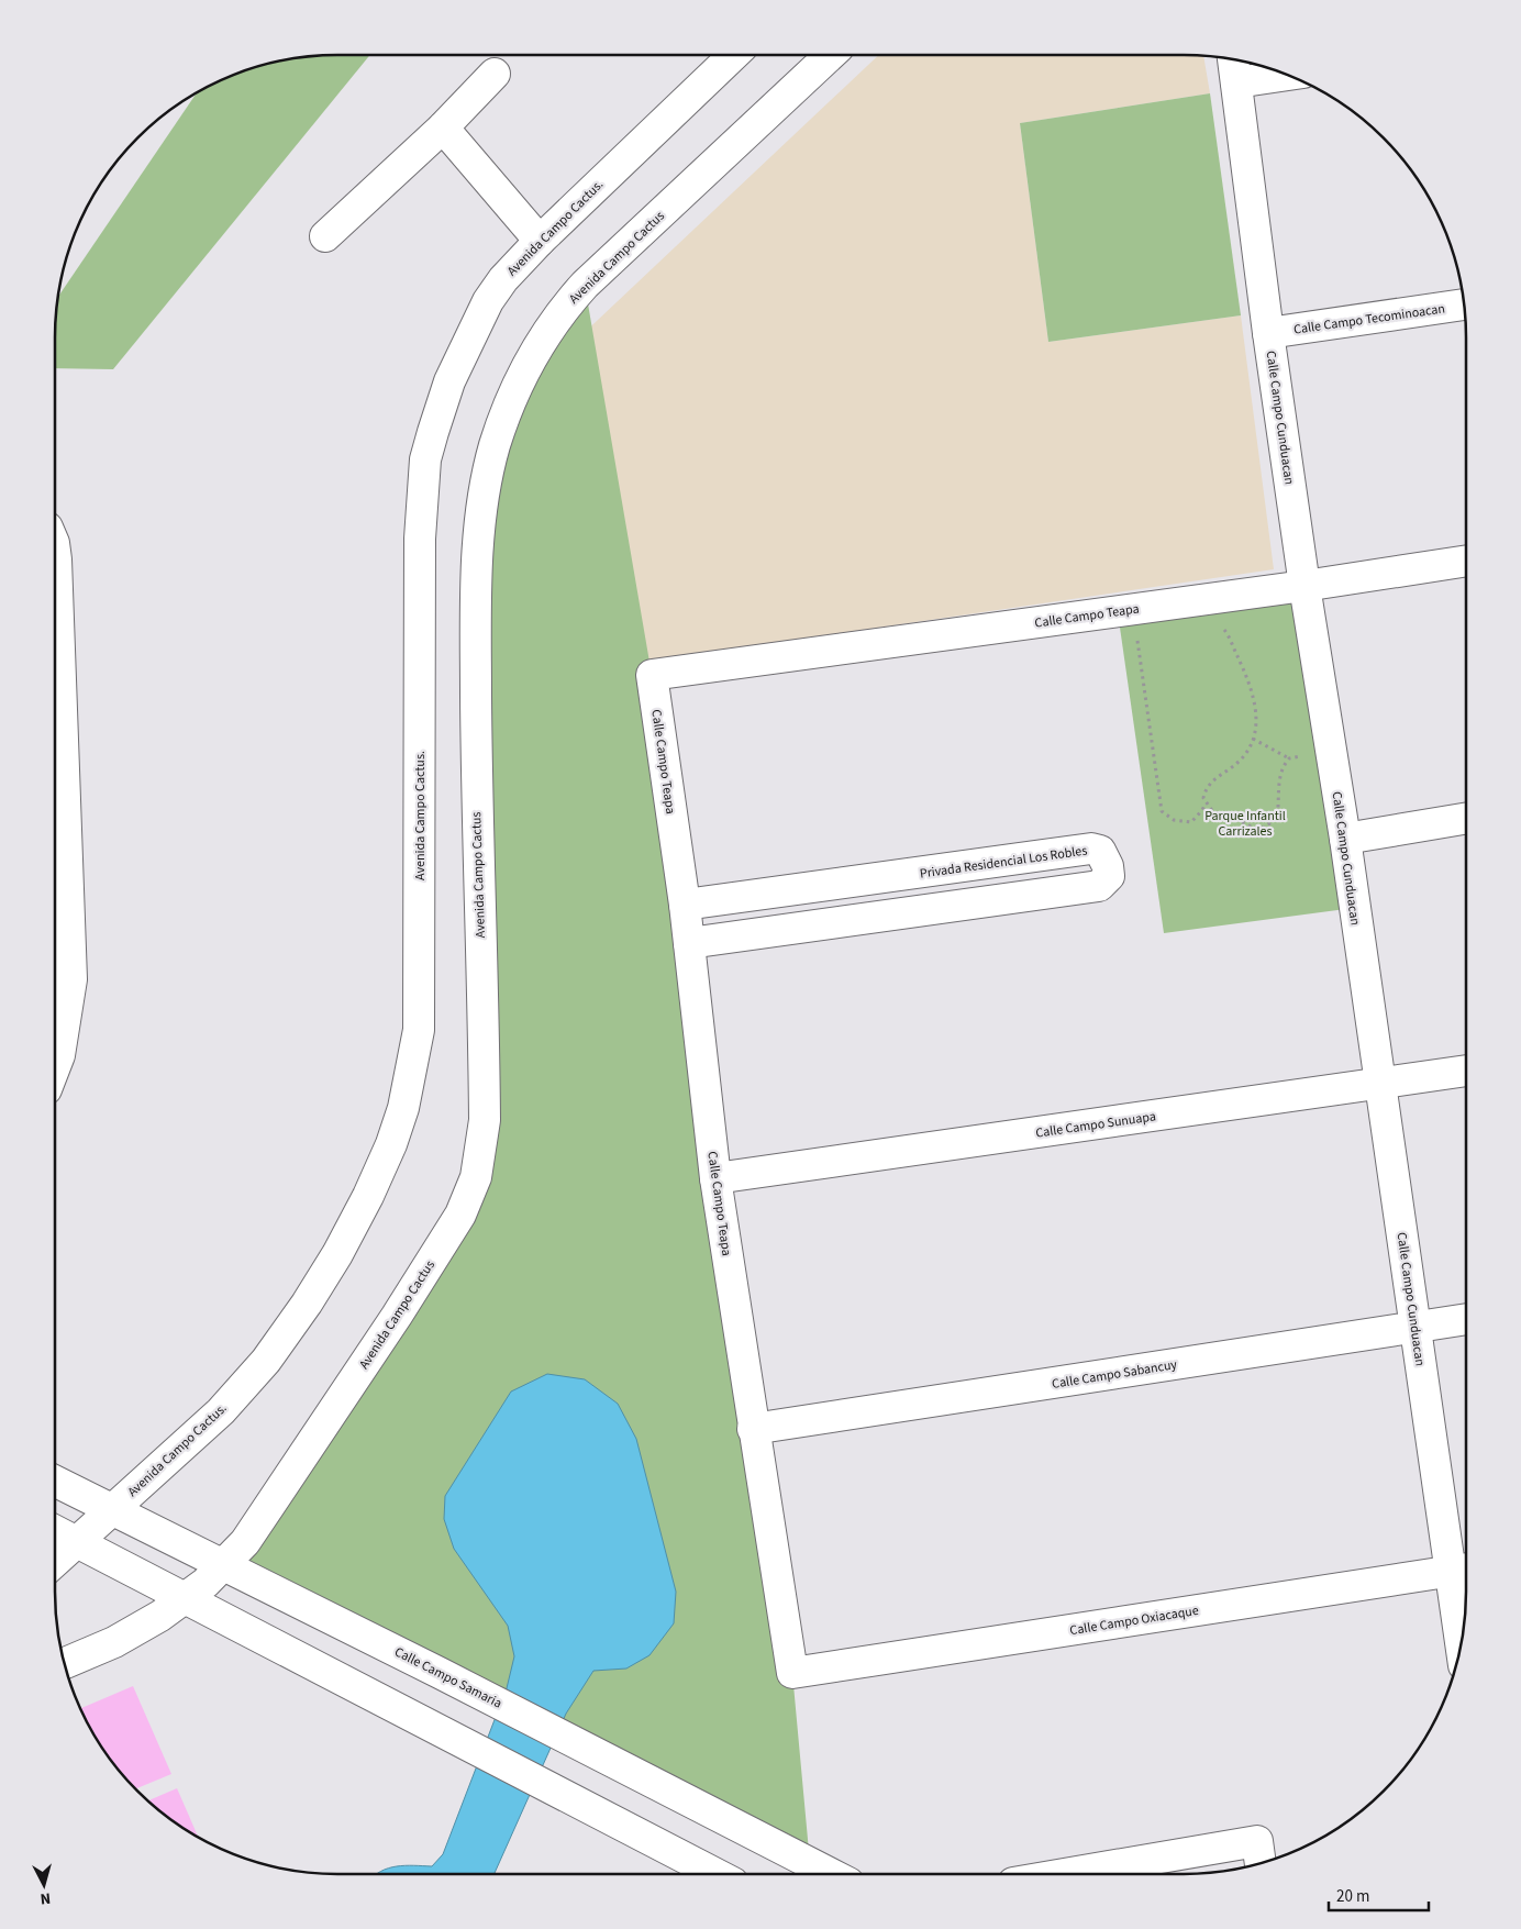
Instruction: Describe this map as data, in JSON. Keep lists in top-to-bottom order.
{
  "streets": {
    "street": [
      "Avenida Campo Cactus.",
      "Avenida Campo Cactus",
      "Calle Campo Tecominoacan",
      "Calle Campo Cunduacan",
      "Calle Campo Teapa",
      "Privada Residencial Los Robles",
      "Calle Campo Sunuapa",
      "Calle Campo Sabancuy",
      "Calle Campo Oxiacaque",
      "Calle Campo Samaria"
    ]
  },
  "crossings": [
    ["Avenida Campo Cactus.", "Calle Campo Samaria"],
    ["Avenida Campo Cactus", "Calle Campo Samaria"],
    ["Calle Campo Tecominoacan", "Calle Campo Cunduacan"],
    ["Calle Campo Cunduacan", "Calle Campo Teapa"],
    ["Calle Campo Cunduacan", "Calle Campo Sunuapa"],
    ["Calle Campo Cunduacan", "Calle Campo Sabancuy"],
    ["Calle Campo Cunduacan", "Calle Campo Oxiacaque"],
    ["Calle Campo Teapa", "Privada Residencial Los Robles"],
    ["Calle Campo Teapa", "Calle Campo Sunuapa"],
    ["Calle Campo Teapa", "Calle Campo Sabancuy"],
    ["Calle Campo Teapa", "Calle Campo Oxiacaque"]
  ],
  "parks": ["Parque Infantil Carrizales"],
  "scale_bar": "20 m",
  "north": "bottom"
}
